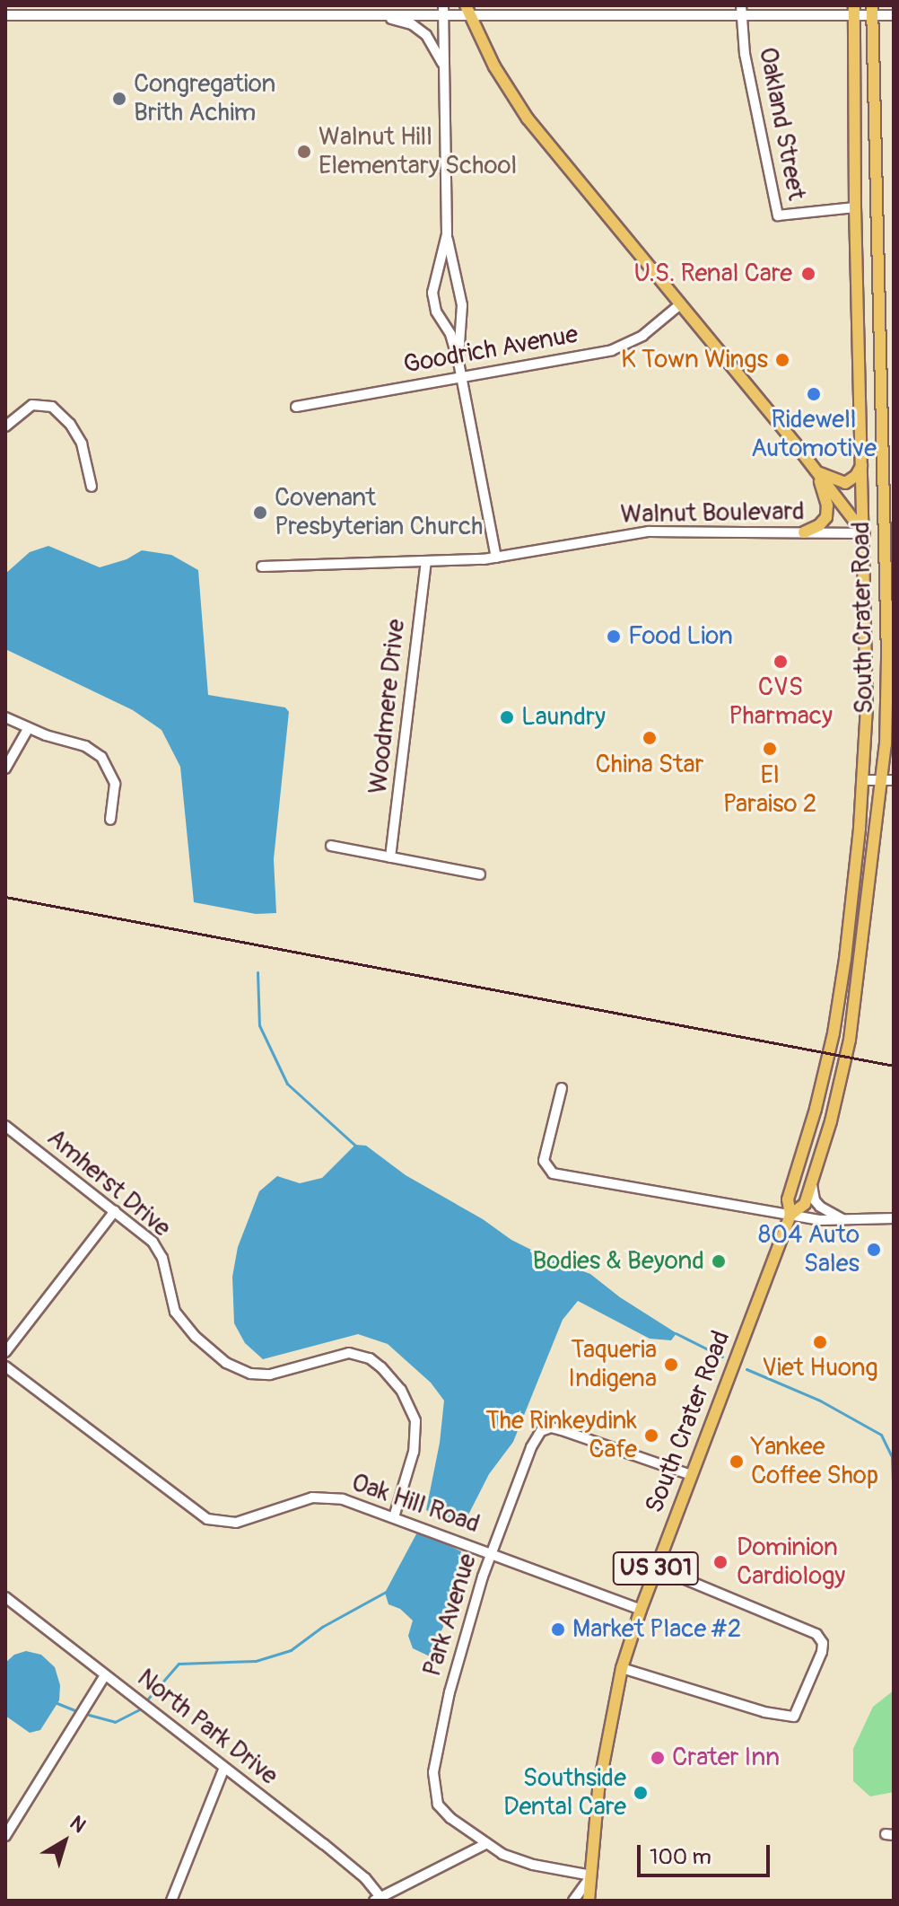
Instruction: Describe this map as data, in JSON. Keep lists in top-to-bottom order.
{
  "streets": {
    "main road": ["South Crater Road", "US 301"],
    "street": [
      "Oakland Street",
      "Goodrich Avenue",
      "Walnut Boulevard",
      "Woodmere Drive",
      "Amherst Drive",
      "Oak Hill Road",
      "Park Avenue",
      "North Park Drive"
    ]
  },
  "crossings": [
    ["Oakland Street", "South Crater Road"],
    ["Walnut Boulevard", "South Crater Road"],
    ["Walnut Boulevard", "Woodmere Drive"],
    ["South Crater Road", "Oak Hill Road"],
    ["South Crater Road", "Park Avenue"],
    ["Amherst Drive", "Oak Hill Road"],
    ["Oak Hill Road", "Park Avenue"]
  ],
  "places": [
    "Congregation Brith Achim",
    "Walnut Hill Elementary School",
    "U.S. Renal Care",
    "K Town Wings",
    "Ridewell Automotive",
    "Covenant Presbyterian Church",
    "Food Lion",
    "CVS Pharmacy",
    "Laundry",
    "China Star",
    "El Paraiso 2",
    "804 Auto Sales",
    "Bodies & Beyond",
    "Viet Huong",
    "Taqueria Indigena",
    "The Rinkeydink Cafe",
    "Yankee Coffee Shop",
    "Dominion Cardiology",
    "Market Place #2",
    "Crater Inn",
    "Southside Dental Care"
  ],
  "scale_bar": "100 m",
  "north": "top right"
}
